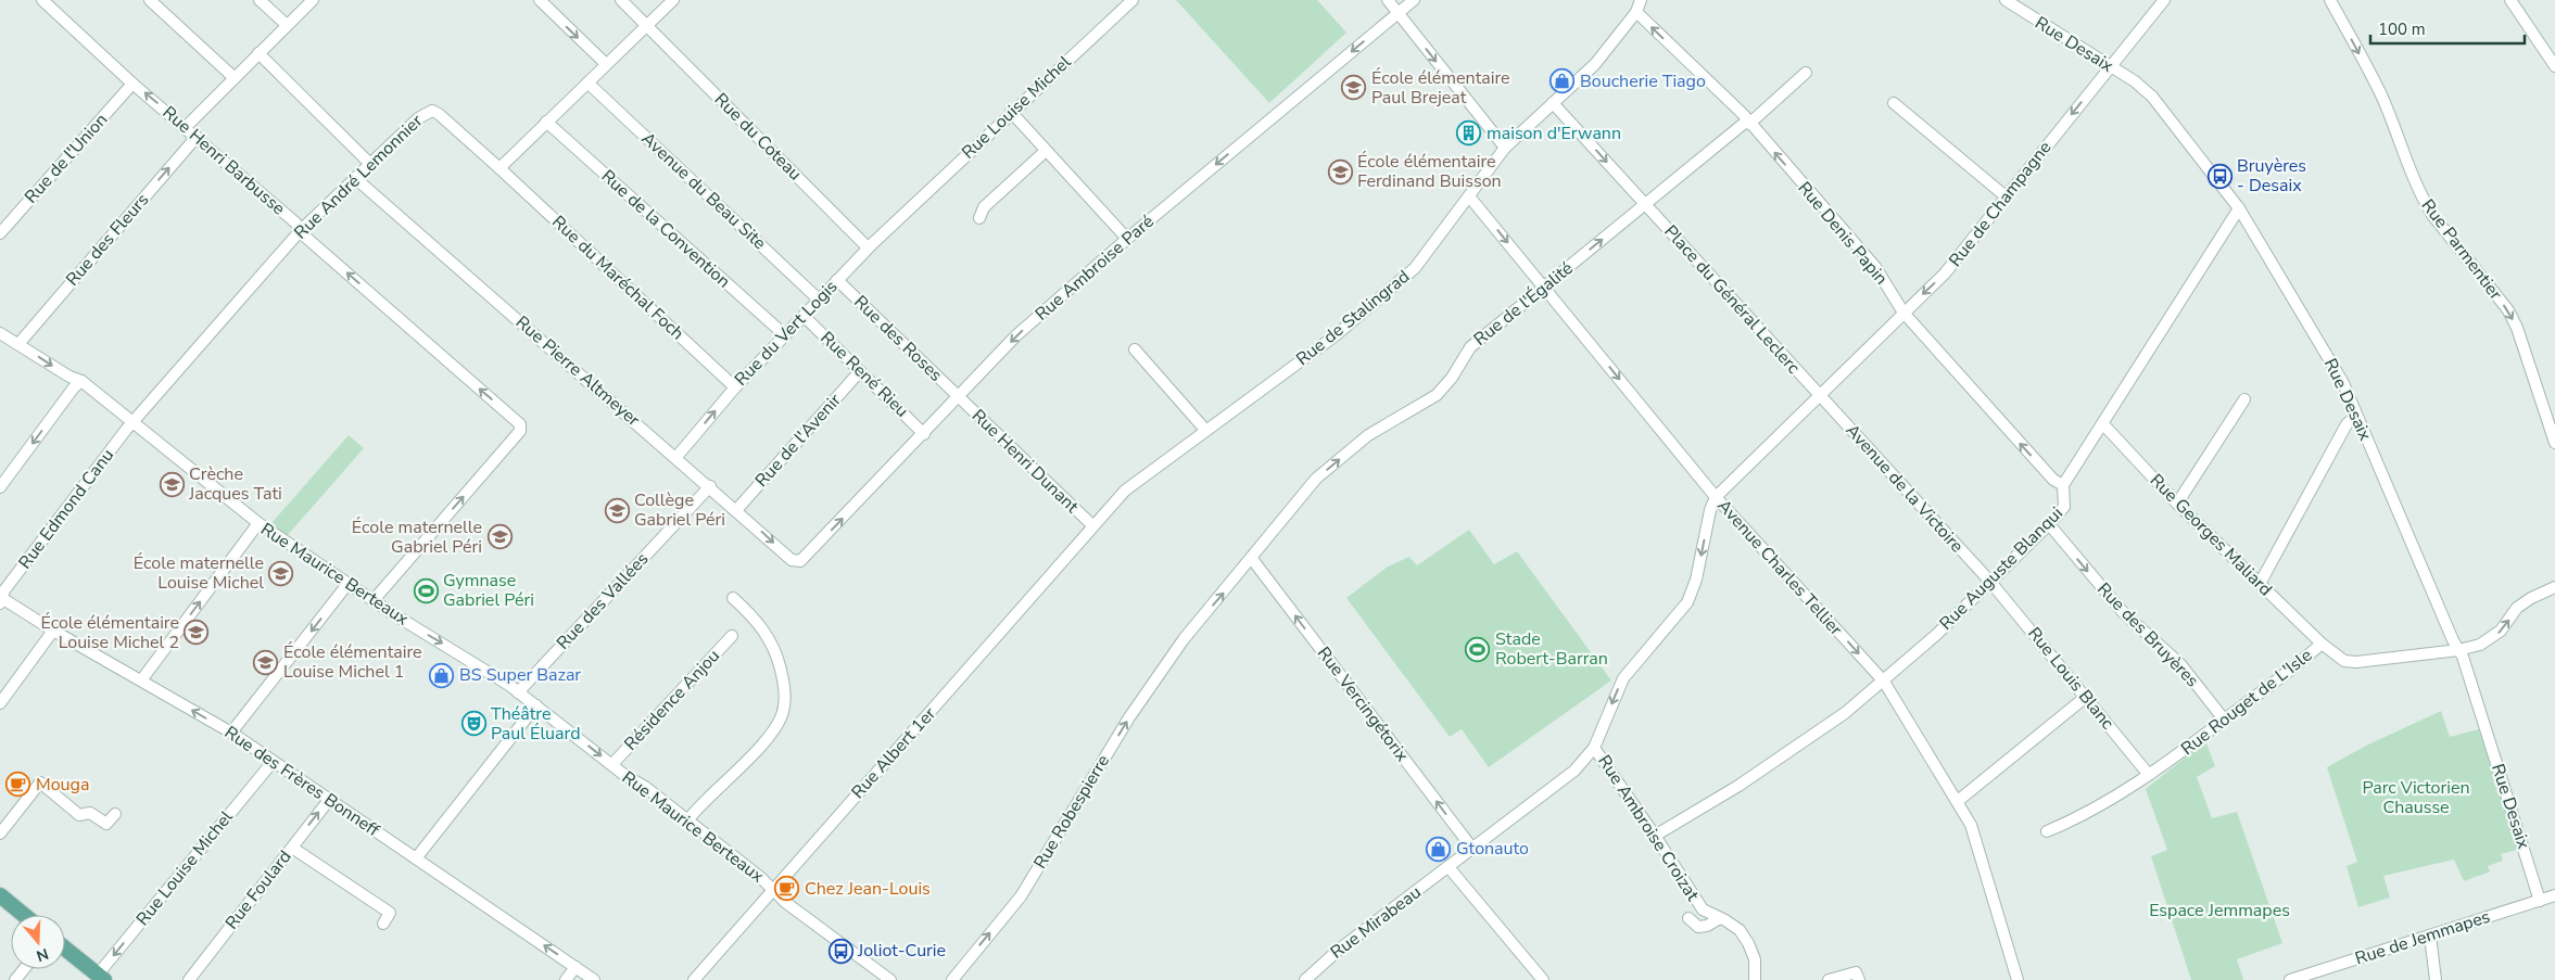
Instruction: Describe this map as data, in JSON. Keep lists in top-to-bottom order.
{
  "streets": {
    "street": [
      "Rue Desaix",
      "Rue Louise Michel",
      "Rue du Coteau",
      "Rue de l'Union",
      "Rue Henri Barbusse",
      "Rue André Lemonnier",
      "Avenue du Beau Site",
      "Rue de Champagne",
      "Rue de la Convention",
      "Rue Denis Papin",
      "Rue des Fleurs",
      "Rue Parmentier",
      "Rue Ambroise Paré",
      "Rue du Maréchal Foch",
      "Place du Général Leclerc",
      "Rue de l'Égalité",
      "Rue de Stalingrad",
      "Rue du Vert Logis",
      "Rue des Roses",
      "Rue Pierre Altmeyer",
      "Rue René Rieu",
      "Rue de l'Avenir",
      "Rue Henri Dunant",
      "Avenue de la Victoire",
      "Rue Edmond Canu",
      "Rue Georges Maliard",
      "Avenue Charles Tellier",
      "Rue Auguste Blanqui",
      "Rue Maurice Berteaux",
      "Rue des Vallées",
      "Rue des Bruyères",
      "Rue Louis Blanc",
      "Résidence Anjou",
      "Rue Rouget de L'Isle",
      "Rue Vercingétorix",
      "Rue Albert 1er",
      "Rue des Frères Bonneff",
      "Rue Robespierre",
      "Rue Ambroise Croizat",
      "Rue Foulard",
      "Rue Mirabeau",
      "Rue de Jemmapes"
    ]
  },
  "crossings": [
    ["Rue Desaix", "Rue de Champagne"],
    ["Rue Desaix", "Rue Auguste Blanqui"],
    ["Rue Desaix", "Rue Rouget de L'Isle"],
    ["Rue Desaix", "Rue de Jemmapes"],
    ["Rue Louise Michel", "Rue du Vert Logis"],
    ["Rue Louise Michel", "Rue des Frères Bonneff"],
    ["Rue du Coteau", "Rue du Vert Logis"],
    ["Rue de l'Union", "Rue Henri Barbusse"],
    ["Rue Henri Barbusse", "Rue André Lemonnier"],
    ["Rue Henri Barbusse", "Rue des Fleurs"],
    ["Rue Henri Barbusse", "Rue Maurice Berteaux"],
    ["Rue André Lemonnier", "Rue du Maréchal Foch"],
    ["Rue André Lemonnier", "Rue Pierre Altmeyer"],
    ["Rue André Lemonnier", "Rue Edmond Canu"],
    ["Rue André Lemonnier", "Rue Maurice Berteaux"],
    ["Avenue du Beau Site", "Rue du Vert Logis"],
    ["Rue de Champagne", "Rue Denis Papin"],
    ["Rue de Champagne", "Place du Général Leclerc"],
    ["Rue de Champagne", "Avenue de la Victoire"],
    ["Rue de Champagne", "Avenue Charles Tellier"],
    ["Rue de Champagne", "Rue Mirabeau"],
    ["Rue de la Convention", "Rue du Vert Logis"],
    ["Rue Denis Papin", "Rue de l'Égalité"],
    ["Rue Denis Papin", "Rue de Stalingrad"],
    ["Rue Denis Papin", "Rue Auguste Blanqui"],
    ["Rue des Fleurs", "Rue Maurice Berteaux"],
    ["Rue Ambroise Paré", "Rue des Roses"],
    ["Rue Ambroise Paré", "Rue Pierre Altmeyer"],
    ["Rue Ambroise Paré", "Rue René Rieu"],
    ["Rue Ambroise Paré", "Rue Henri Dunant"],
    ["Rue du Maréchal Foch", "Rue du Vert Logis"],
    ["Place du Général Leclerc", "Rue de l'Égalité"],
    ["Place du Général Leclerc", "Avenue de la Victoire"],
    ["Rue de l'Égalité", "Avenue Charles Tellier"],
    ["Rue de l'Égalité", "Rue Vercingétorix"],
    ["Rue de l'Égalité", "Rue Robespierre"],
    ["Rue de Stalingrad", "Rue Henri Dunant"],
    ["Rue de Stalingrad", "Avenue Charles Tellier"],
    ["Rue de Stalingrad", "Rue Albert 1er"],
    ["Rue du Vert Logis", "Rue des Roses"],
    ["Rue du Vert Logis", "Rue Pierre Altmeyer"],
    ["Rue du Vert Logis", "Rue René Rieu"],
    ["Rue des Roses", "Rue Henri Dunant"],
    ["Rue Pierre Altmeyer", "Rue de l'Avenir"],
    ["Rue Pierre Altmeyer", "Rue des Vallées"],
    ["Rue René Rieu", "Rue de l'Avenir"],
    ["Rue Henri Dunant", "Rue Albert 1er"],
    ["Avenue de la Victoire", "Rue Auguste Blanqui"],
    ["Avenue de la Victoire", "Rue Louis Blanc"],
    ["Rue Edmond Canu", "Rue Maurice Berteaux"],
    ["Rue Edmond Canu", "Rue des Frères Bonneff"],
    ["Rue Georges Maliard", "Rue Auguste Blanqui"],
    ["Rue Georges Maliard", "Rue Rouget de L'Isle"],
    ["Avenue Charles Tellier", "Rue Auguste Blanqui"],
    ["Avenue Charles Tellier", "Rue Mirabeau"],
    ["Rue Auguste Blanqui", "Rue des Bruyères"],
    ["Rue Auguste Blanqui", "Rue Louis Blanc"],
    ["Rue Auguste Blanqui", "Rue Ambroise Croizat"],
    ["Rue Maurice Berteaux", "Rue des Vallées"],
    ["Rue Maurice Berteaux", "Résidence Anjou"],
    ["Rue Maurice Berteaux", "Rue Albert 1er"],
    ["Rue des Bruyères", "Rue Rouget de L'Isle"],
    ["Rue Louis Blanc", "Rue Rouget de L'Isle"],
    ["Rue Vercingétorix", "Rue Mirabeau"],
    ["Rue des Frères Bonneff", "Rue Foulard"],
    ["Rue Ambroise Croizat", "Rue Mirabeau"]
  ],
  "one_way": [
    "Rue Louise Michel",
    "Rue de Champagne",
    "Rue Denis Papin",
    "Rue des Fleurs",
    "Rue Parmentier",
    "Rue de l'Égalité",
    "Avenue Charles Tellier",
    "Rue des Bruyères",
    "Rue Vercingétorix",
    "Rue des Frères Bonneff",
    "Rue Robespierre",
    "Rue Mirabeau"
  ],
  "parks": ["Parc Victorien Chausse", "Espace Jemmapes"],
  "places": {
    "shop": ["Boucherie Tiago", "BS Super Bazar", "Gtonauto"],
    "school or university": [
      "École élémentaire Paul Brejeat",
      "École élémentaire Ferdinand Buisson",
      "Crèche Jacques Tati",
      "Collège Gabriel Péri",
      "École maternelle Gabriel Péri",
      "École maternelle Louise Michel",
      "École élémentaire Louise Michel 2",
      "École élémentaire Louise Michel 1"
    ],
    "building": ["maison d'Erwann"],
    "bus stop": ["Bruyères - Desaix", "Joliot-Curie"],
    "sports": ["Gymnase Gabriel Péri", "Stade Robert-Barran"],
    "theatre": ["Théâtre Paul Éluard"],
    "cafe": ["Mouga", "Chez Jean-Louis"]
  },
  "scale_bar": "100 m",
  "north": "bottom"
}
